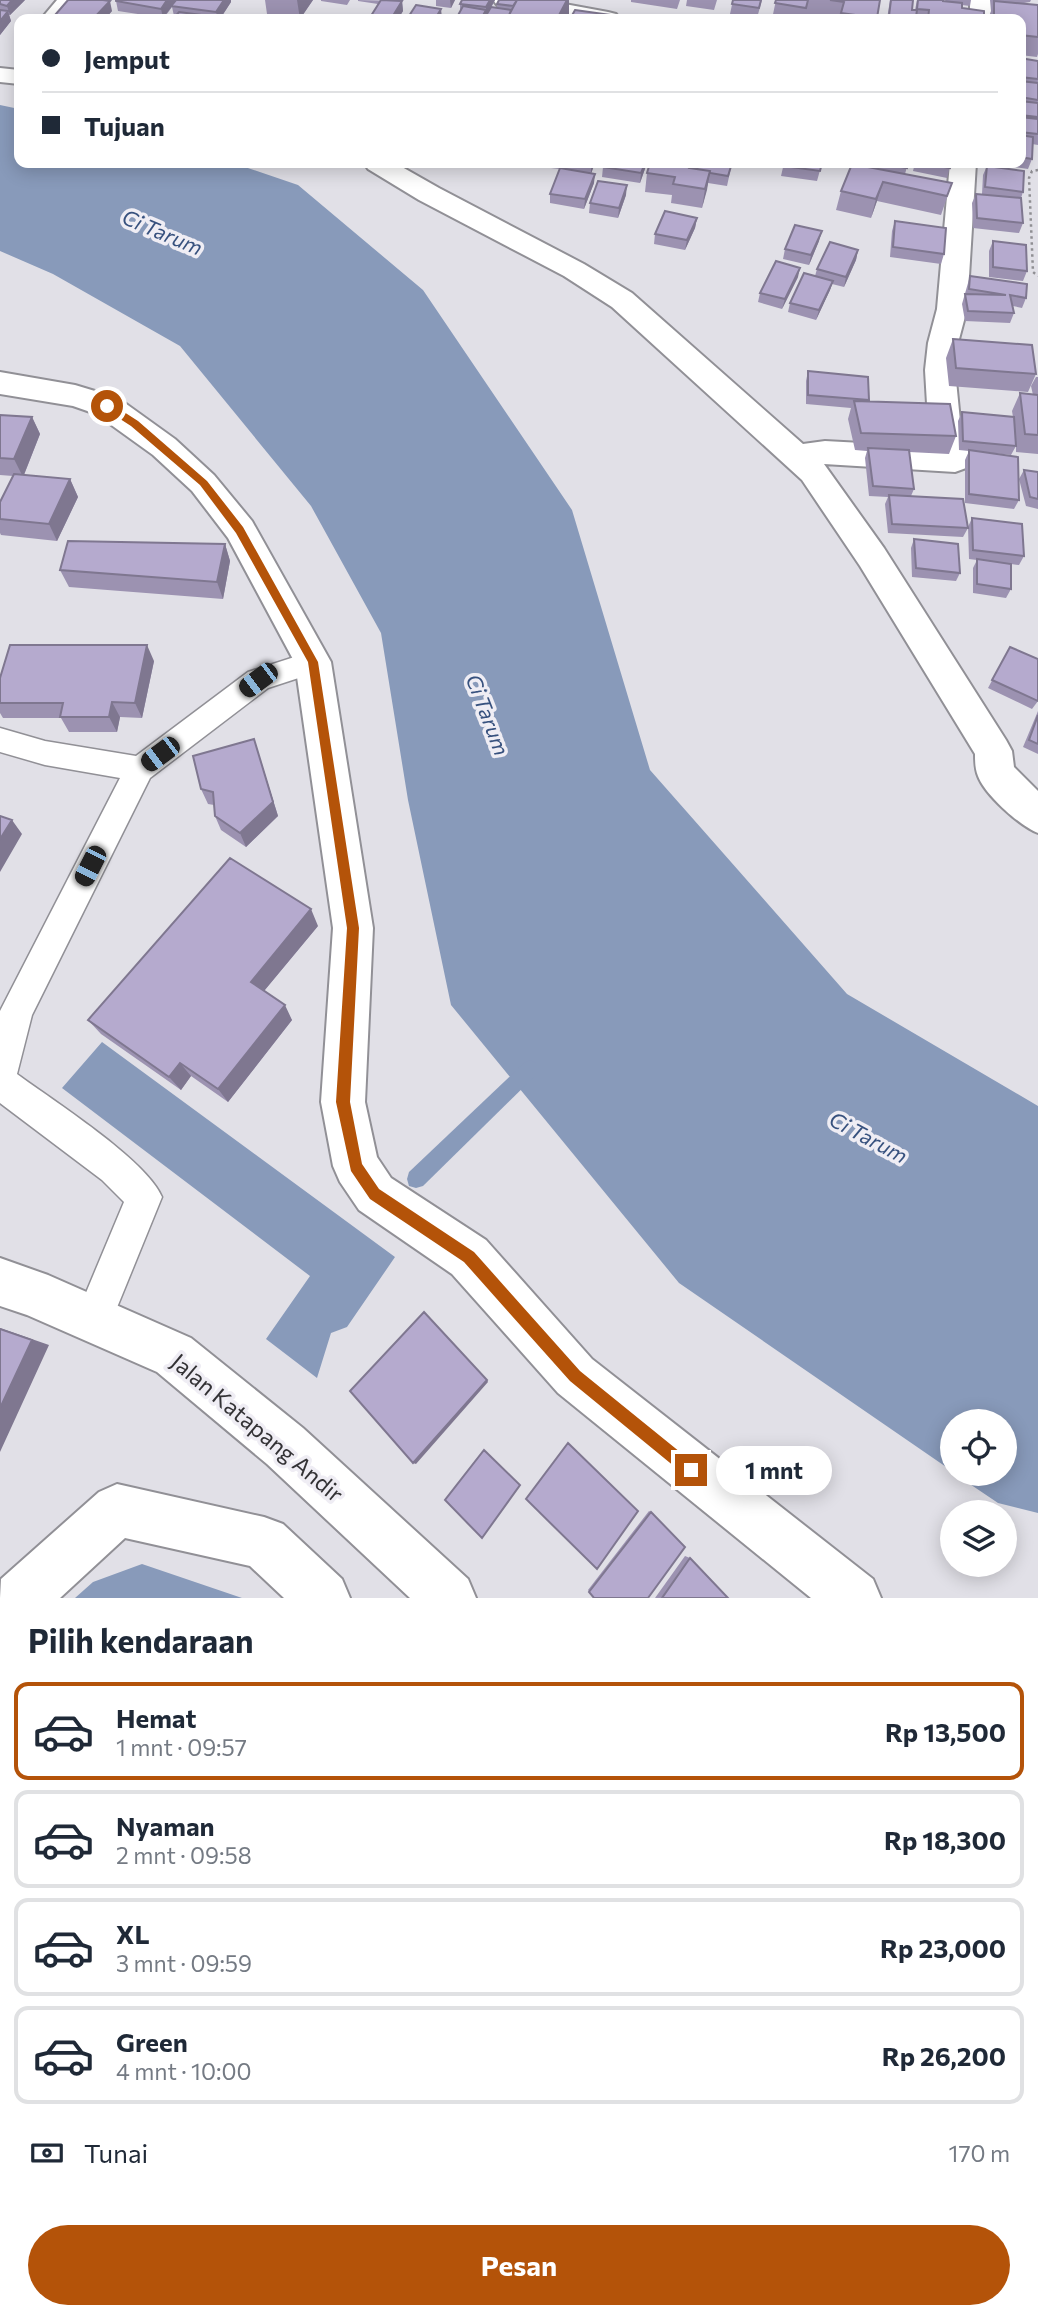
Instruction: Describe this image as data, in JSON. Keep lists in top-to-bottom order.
{
  "streets": {
    "street": ["Jalan Katapang Andir"]
  },
  "water": ["Ci Tarum"],
  "page": {
    "banner": ["Jemput", "Tujuan"],
    "bubble": "1 mnt",
    "heading": "Pilih kendaraan",
    "list": [
      {
        "name": "Hemat",
        "note": "1 mnt · 09:57",
        "value": "Rp 13,500"
      },
      {
        "name": "Nyaman",
        "note": "2 mnt · 09:58",
        "value": "Rp 18,300"
      },
      {
        "name": "XL",
        "note": "3 mnt · 09:59",
        "value": "Rp 23,000"
      },
      {
        "name": "Green",
        "note": "4 mnt · 10:00",
        "value": "Rp 26,200"
      }
    ],
    "pay": ["Tunai", "170 m"],
    "buttons": "Pesan"
  }
}
